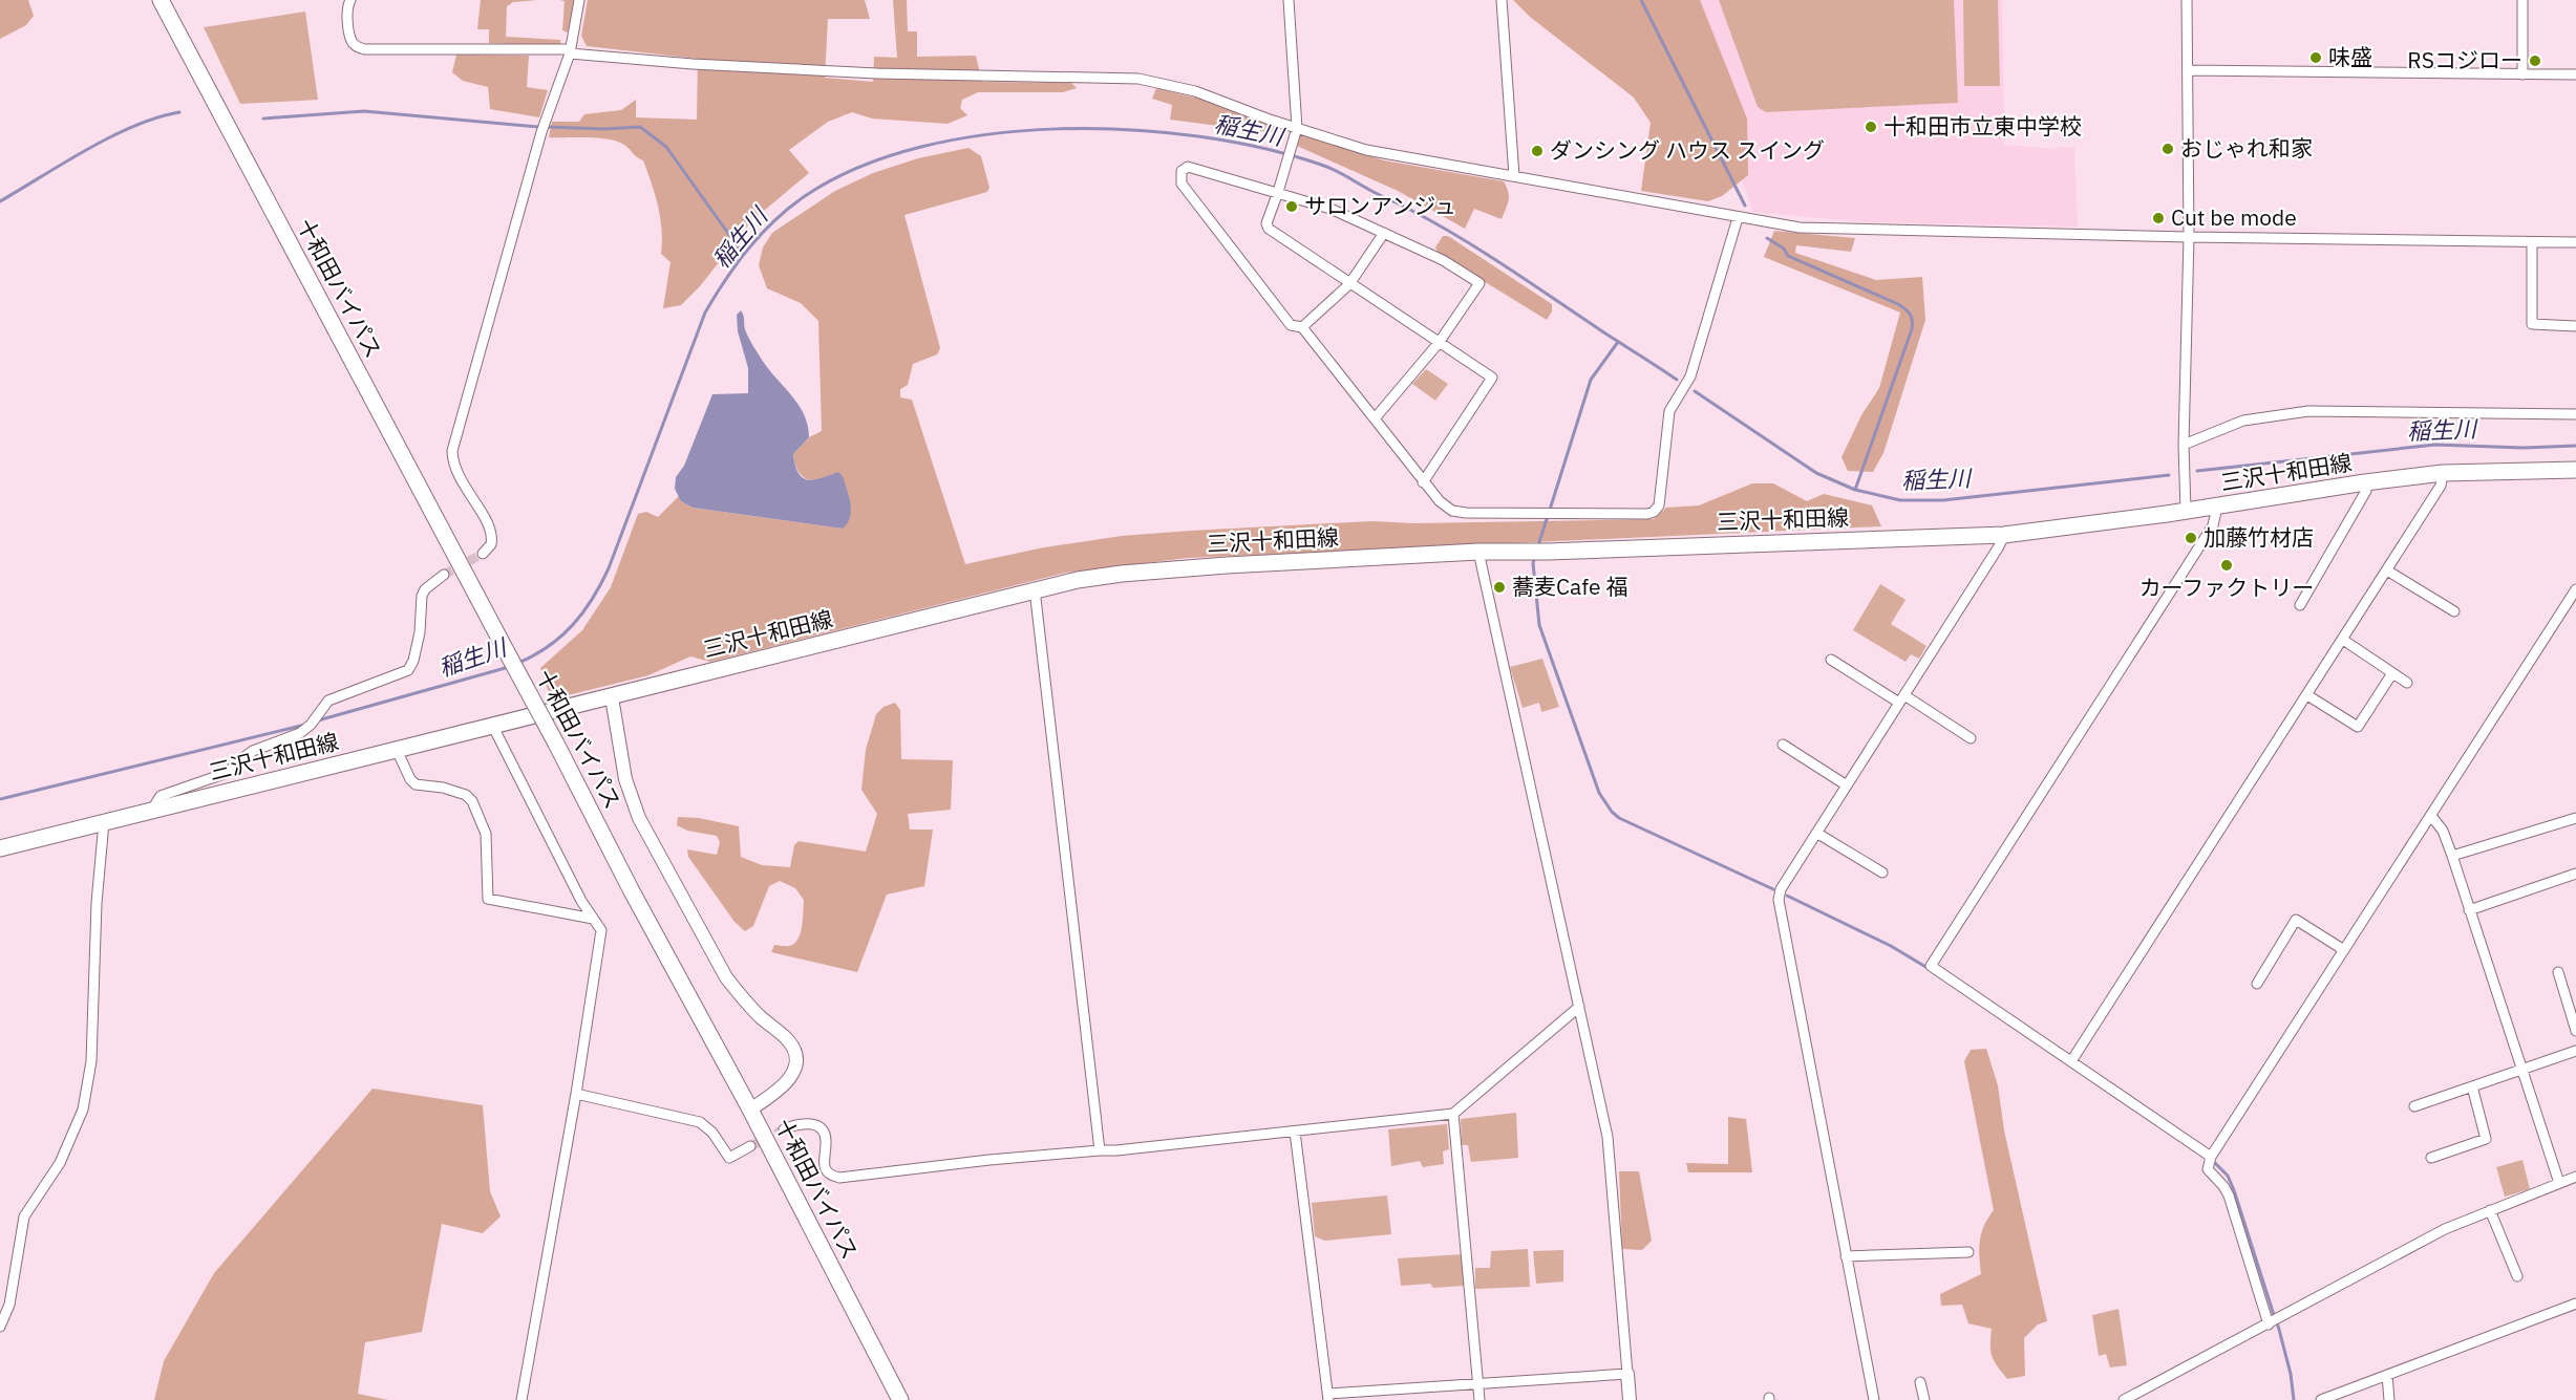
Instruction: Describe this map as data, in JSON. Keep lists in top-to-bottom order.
{
  "streets": {
    "main road": ["十和田バイパス", "三沢十和田線"]
  },
  "water": ["稲生川"],
  "places": [
    "味盛",
    "RSコジロー",
    "十和田市立東中学校",
    "おじゃれ和家",
    "ダンシング ハウス スイング",
    "サロンアンジュ",
    "Cut be mode",
    "加藤竹材店",
    "カーファクトリー",
    "蕎麦Cafe 福"
  ]
}
